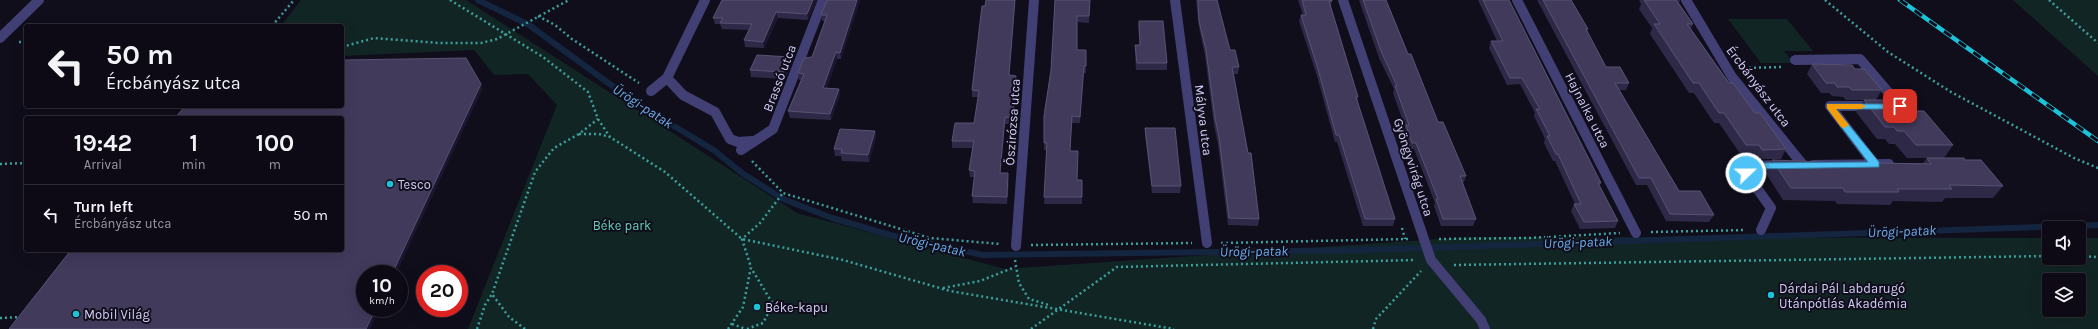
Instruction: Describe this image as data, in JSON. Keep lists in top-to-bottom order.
{
  "streets": {
    "street": [
      "Brassó utca",
      "Ércbányász utca",
      "Hajnalka utca",
      "Mályva utca",
      "Őszirózsa utca",
      "Gyöngyvirág utca"
    ]
  },
  "water": ["Ürögi-patak"],
  "parks": ["Béke park"],
  "places": [
    "Tesco",
    "Dárdai Pál Labdarugó Utánpótlás Akadémia",
    "Béke-kapu",
    "Mobil Világ"
  ],
  "page": {
    "turn": ["50 m", "Ércbányász utca"],
    "eta": [
      "19:42",
      "Arrival",
      "1",
      "min",
      "100",
      "m"
    ],
    "list": [
      {
        "name": "Turn left",
        "note": "Ércbányász utca",
        "value": "50 m"
      }
    ],
    "speed": "10 km/h",
    "limit": "20"
  }
}
